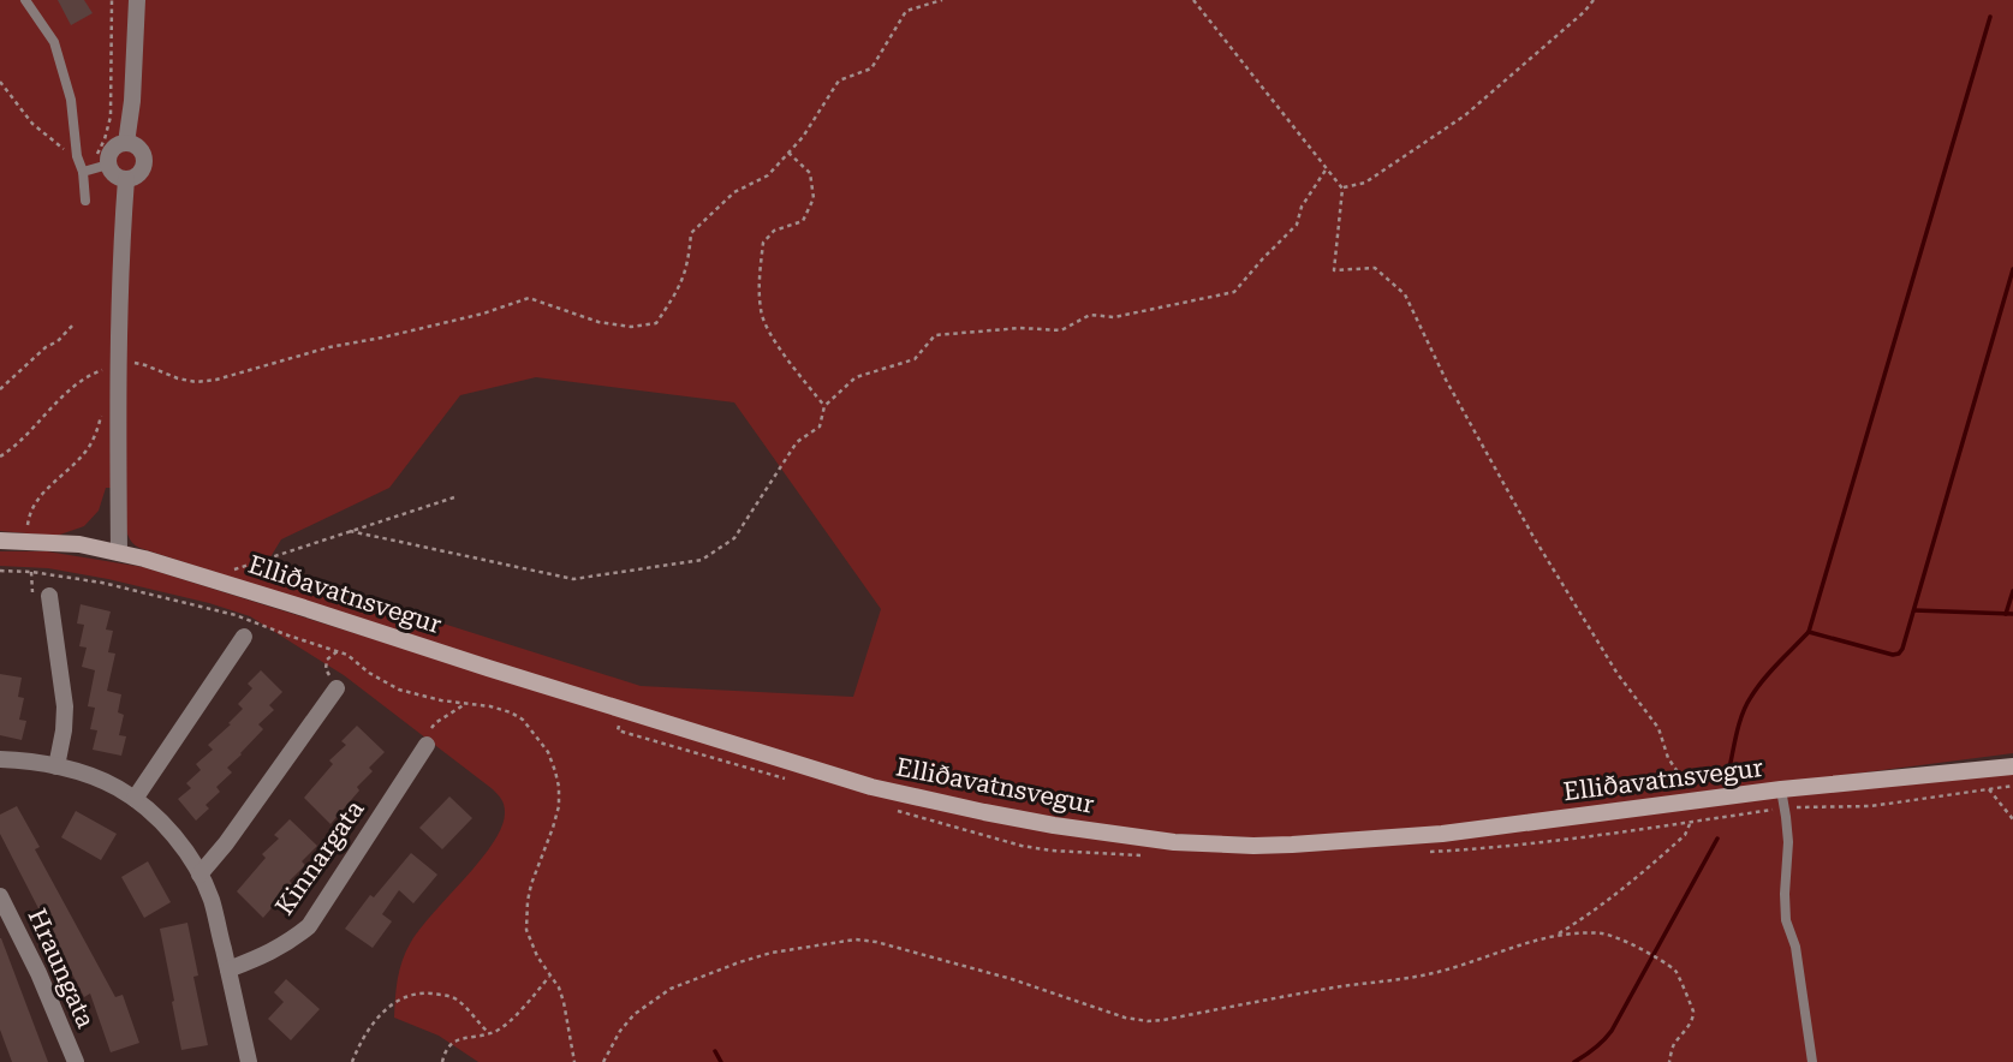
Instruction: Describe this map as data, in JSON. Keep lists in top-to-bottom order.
{
  "streets": {
    "main road": ["Elliðavatnsvegur"],
    "street": ["Kinnargata", "Hraungata"]
  }
}
